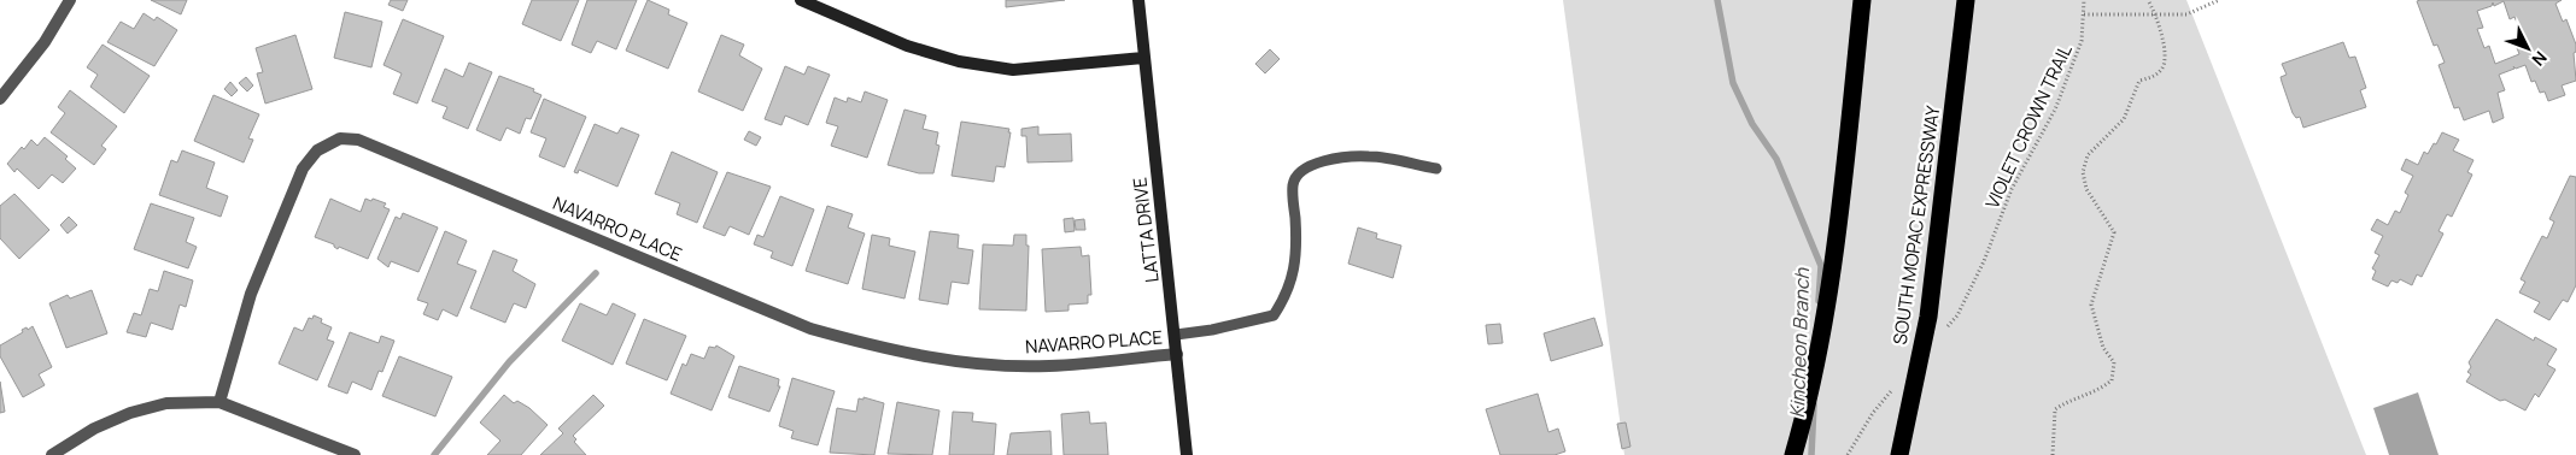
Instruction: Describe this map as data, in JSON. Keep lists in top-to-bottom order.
{
  "streets": {
    "highway": ["SOUTH MOPAC EXPRESSWAY"],
    "street": ["NAVARRO PLACE", "LATTA DRIVE"],
    "path": ["VIOLET CROWN TRAIL"]
  },
  "crossings": [
    ["NAVARRO PLACE", "LATTA DRIVE"]
  ],
  "water": ["Kincheon Branch"],
  "north": "bottom right"
}
